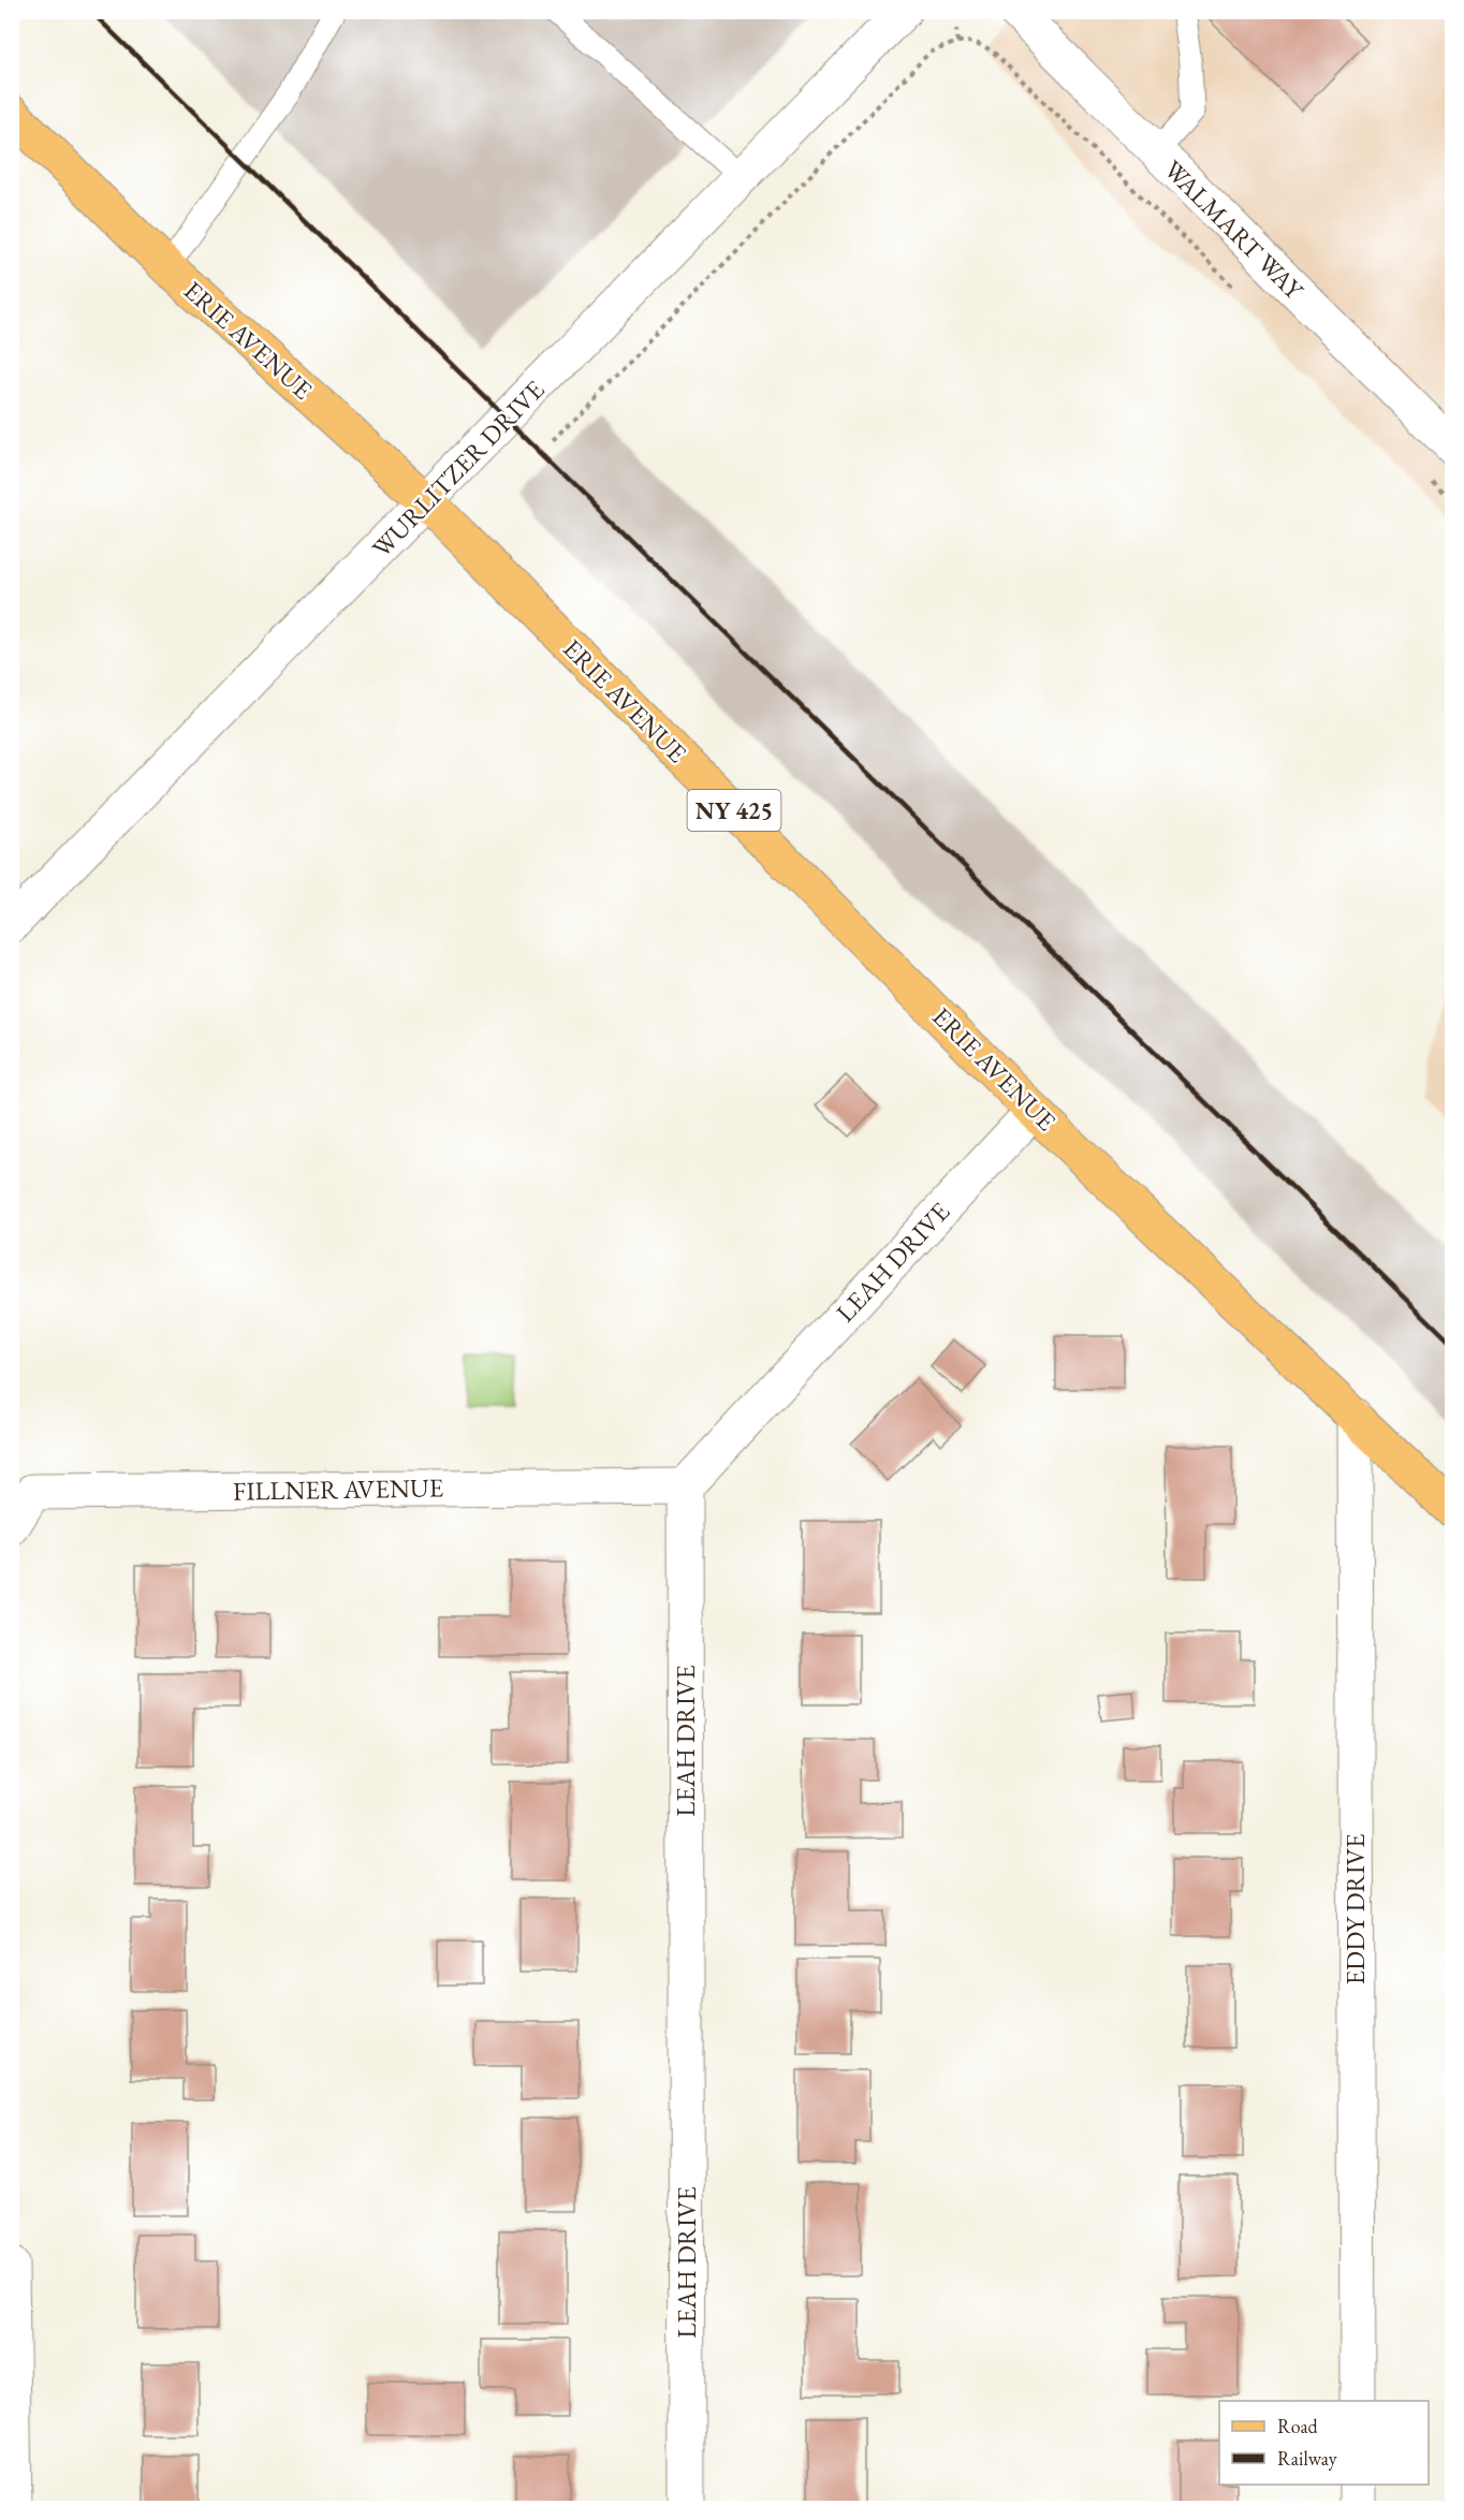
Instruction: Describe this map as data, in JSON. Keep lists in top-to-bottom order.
{
  "streets": {
    "main road": ["ERIE AVENUE", "NY 425"],
    "street": [
      "WALMART WAY",
      "WURLITZER DRIVE",
      "LEAH DRIVE",
      "FILLNER AVENUE",
      "EDDY DRIVE"
    ]
  },
  "crossings": [
    ["ERIE AVENUE", "WURLITZER DRIVE"],
    ["ERIE AVENUE", "LEAH DRIVE"],
    ["ERIE AVENUE", "EDDY DRIVE"],
    ["LEAH DRIVE", "FILLNER AVENUE"]
  ],
  "legend": ["Road", "Railway"]
}
